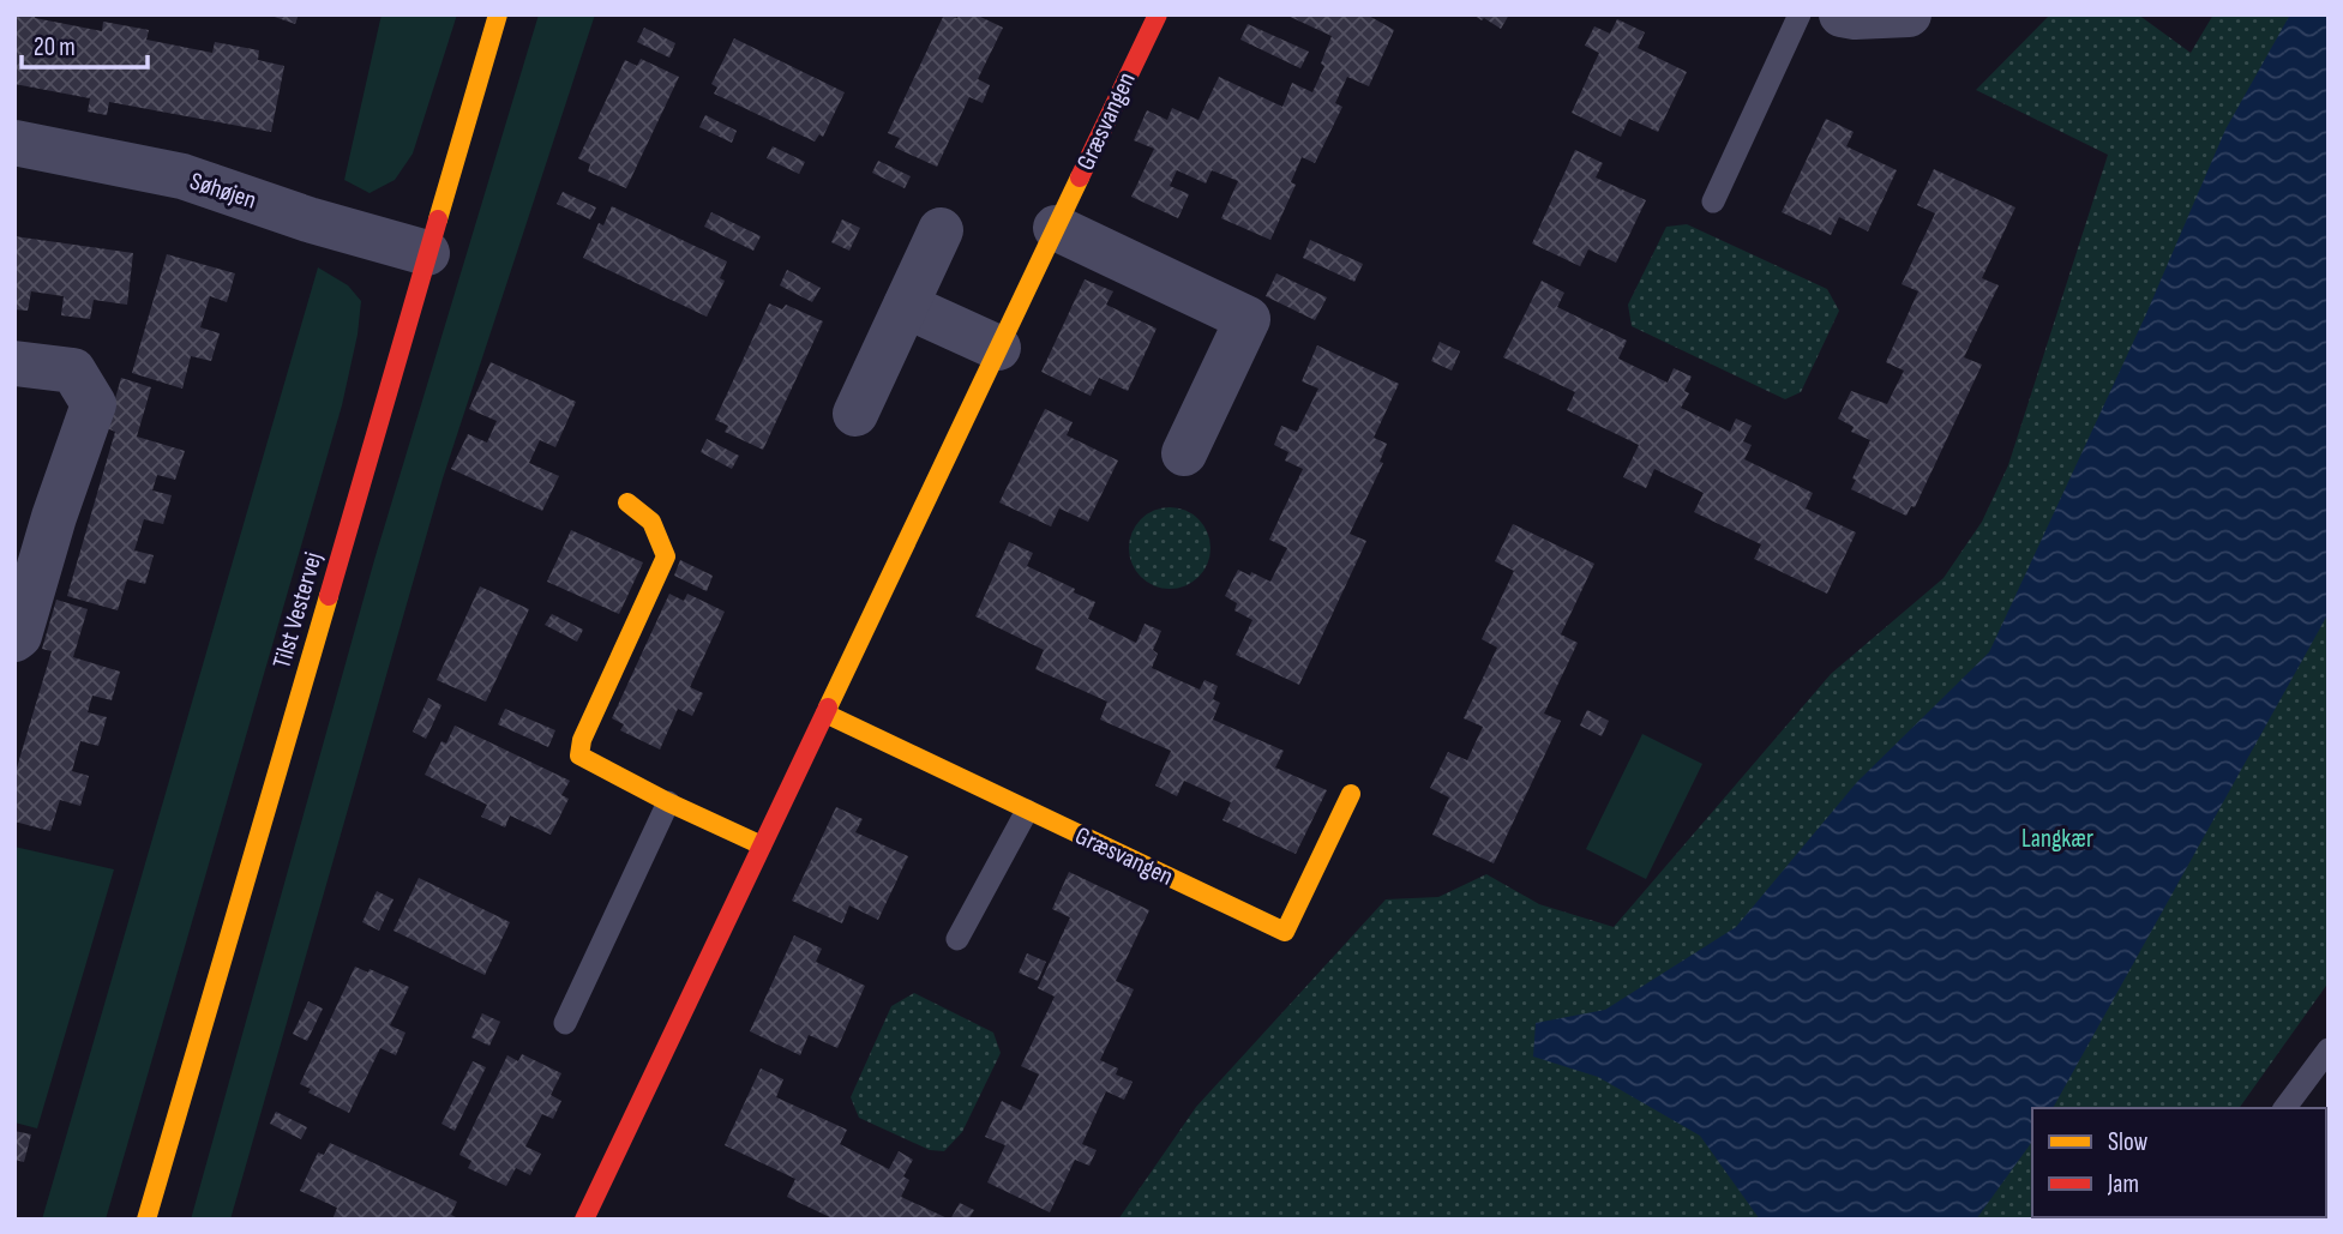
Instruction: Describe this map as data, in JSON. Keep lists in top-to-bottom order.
{
  "streets": {
    "street": ["Græsvangen", "Søhøjen", "Tilst Vestervej"]
  },
  "crossings": [
    ["Søhøjen", "Tilst Vestervej"]
  ],
  "parks": ["Langkær"],
  "legend": ["Slow", "Jam"],
  "scale_bar": "20 m"
}
